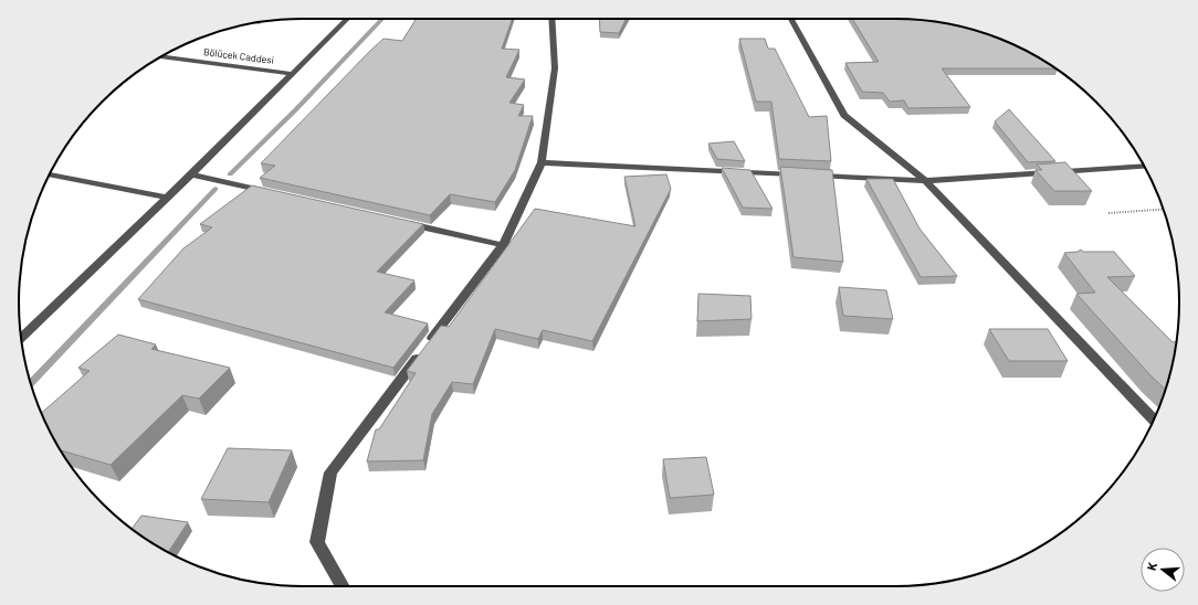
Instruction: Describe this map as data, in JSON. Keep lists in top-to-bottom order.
{
  "streets": {
    "street": ["Bölücek Caddesi"]
  },
  "north": "left"
}
